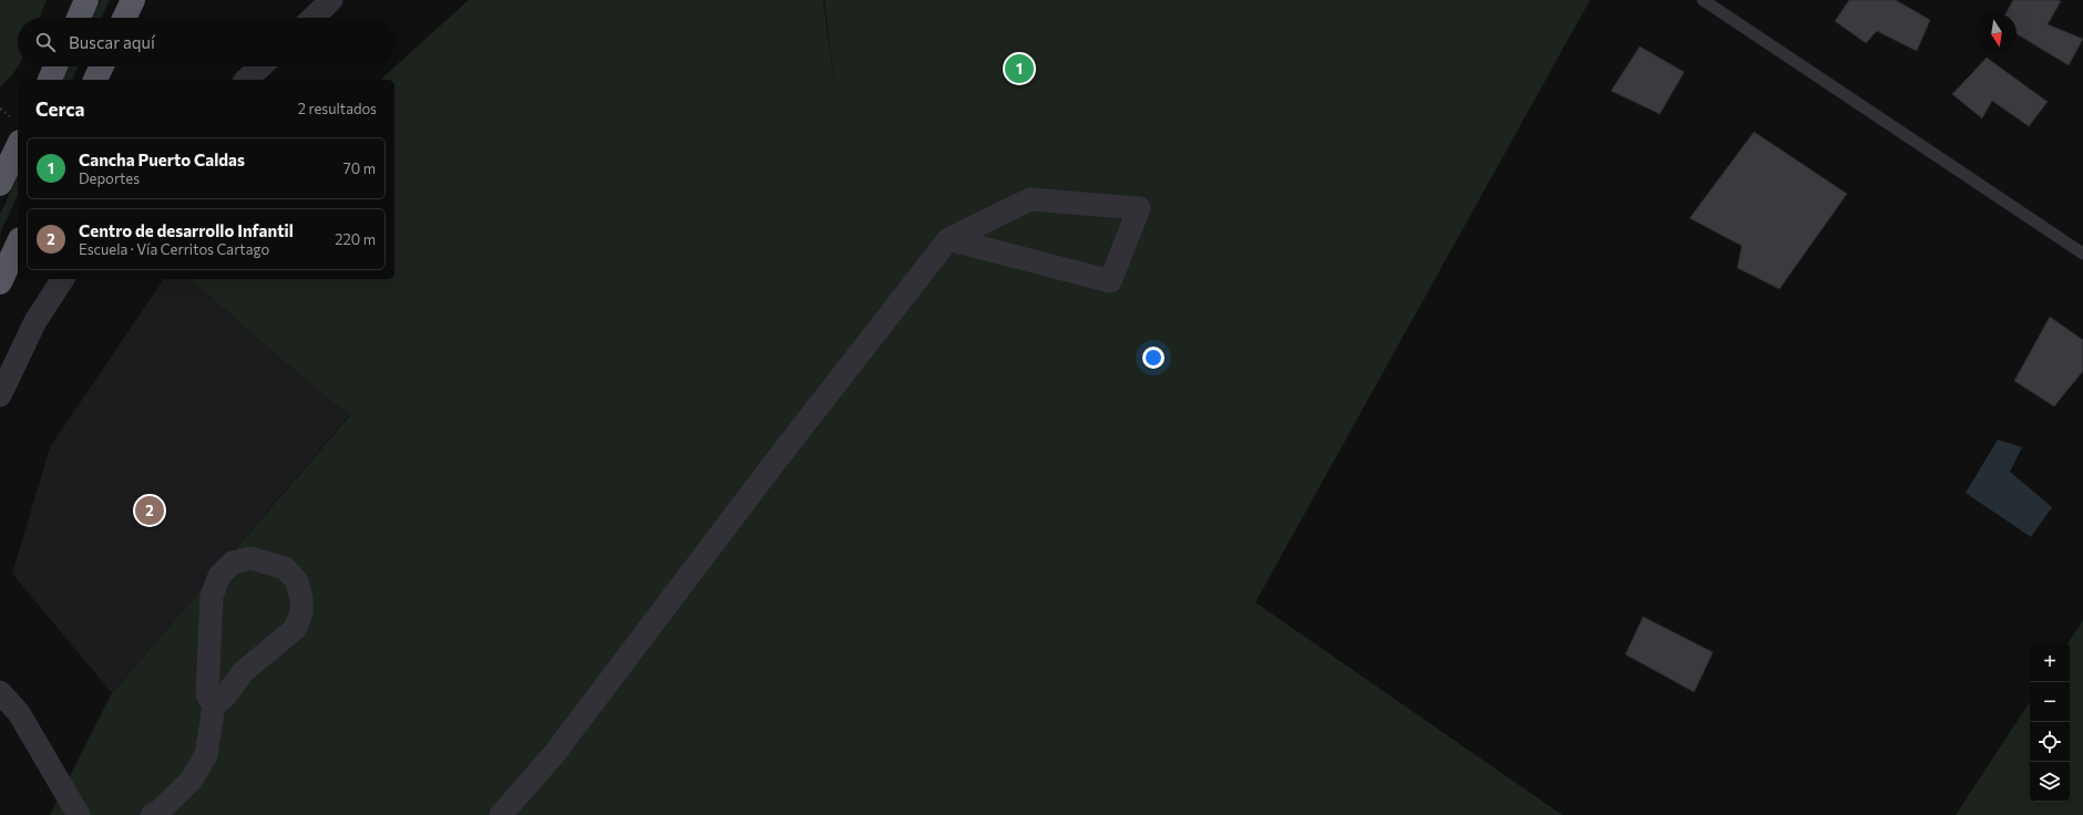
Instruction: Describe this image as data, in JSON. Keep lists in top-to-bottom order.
{
  "north": "bottom",
  "page": {
    "search": "Buscar aquí",
    "pins": ["1", "2"],
    "heading": ["Cerca", "2 resultados"],
    "list": [
      {
        "mark": "1",
        "name": "Cancha Puerto Caldas",
        "note": "Deportes",
        "value": "70 m"
      },
      {
        "mark": "2",
        "name": "Centro de desarrollo Infantil",
        "note": "Escuela · Vía Cerritos Cartago",
        "value": "220 m"
      }
    ],
    "map_buttons": ["+", "−"]
  }
}
